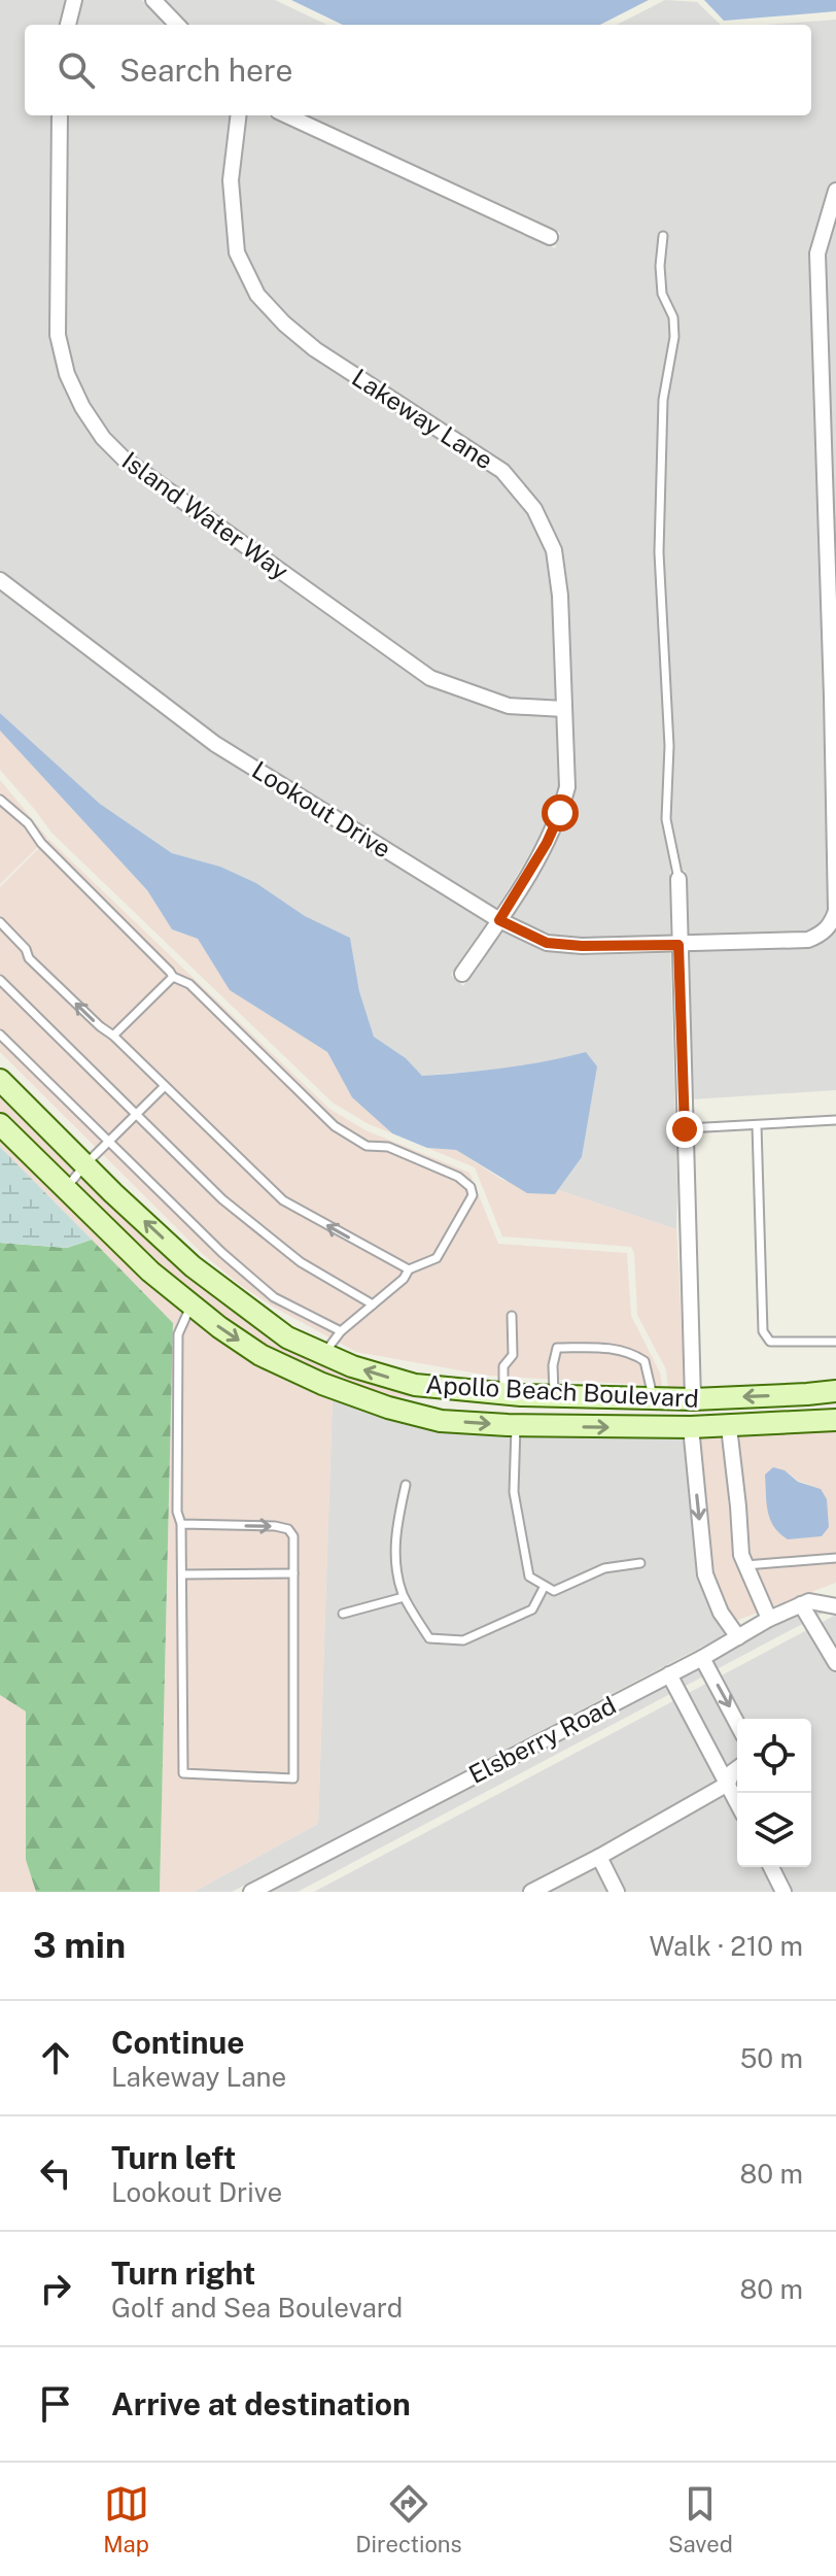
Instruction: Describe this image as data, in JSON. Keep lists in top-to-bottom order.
{
  "streets": {
    "main road": ["Apollo Beach Boulevard"],
    "street": [
      "Lakeway Lane",
      "Island Water Way",
      "Lookout Drive",
      "Elsberry Road"
    ]
  },
  "crossings": [
    ["Lakeway Lane", "Island Water Way"],
    ["Lakeway Lane", "Lookout Drive"]
  ],
  "page": {
    "search": "Search here",
    "heading": ["3 min", "Walk · 210 m"],
    "list": [
      ["Continue", "Lakeway Lane", "50 m"],
      ["Turn left", "Lookout Drive", "80 m"],
      ["Turn right", "Golf and Sea Boulevard", "80 m"],
      "Arrive at destination"
    ],
    "nav": ["Map", "Directions", "Saved"]
  }
}
